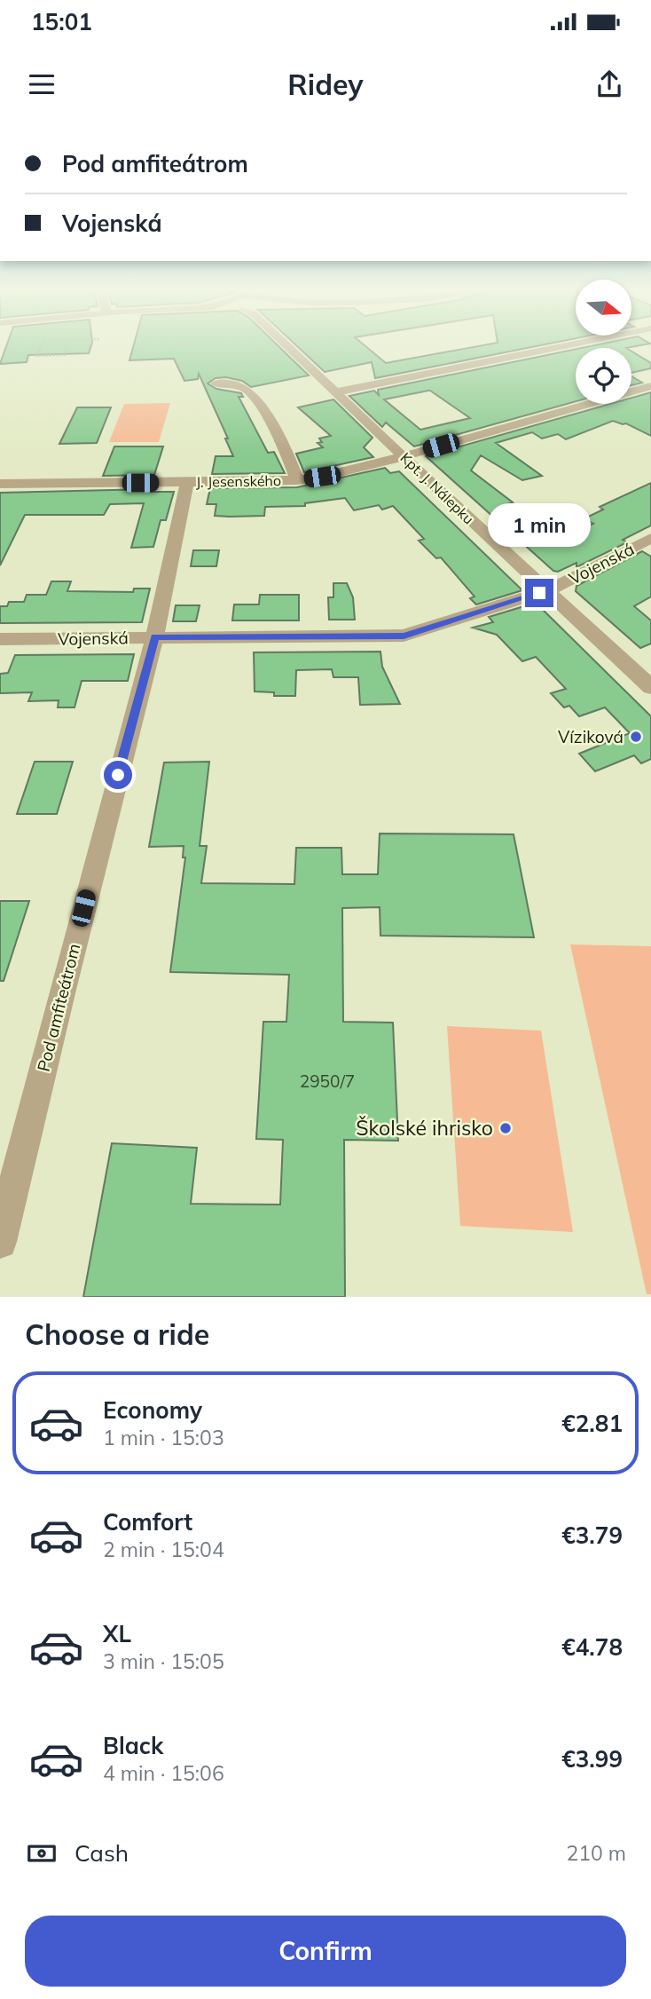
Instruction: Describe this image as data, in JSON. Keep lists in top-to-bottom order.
{
  "streets": {
    "street": [
      "J. Jesenského",
      "Kpt. J. Nálepku",
      "Vojenská",
      "Pod amfiteátrom"
    ]
  },
  "crossings": [
    ["J. Jesenského", "Kpt. J. Nálepku"],
    ["J. Jesenského", "Pod amfiteátrom"],
    ["Kpt. J. Nálepku", "Vojenská"],
    ["Vojenská", "Pod amfiteátrom"]
  ],
  "places": ["Víziková", "Školské ihrisko"],
  "house_numbers": ["2950/7"],
  "north": "right",
  "page": {
    "status": "15:01",
    "header": "Ridey",
    "banner": ["Pod amfiteátrom", "Vojenská"],
    "bubble": "1 min",
    "heading": "Choose a ride",
    "list": [
      {
        "name": "Economy",
        "note": "1 min · 15:03",
        "value": "€2.81"
      },
      {
        "name": "Comfort",
        "note": "2 min · 15:04",
        "value": "€3.79"
      },
      {
        "name": "XL",
        "note": "3 min · 15:05",
        "value": "€4.78"
      },
      {
        "name": "Black",
        "note": "4 min · 15:06",
        "value": "€3.99"
      }
    ],
    "pay": ["Cash", "210 m"],
    "buttons": "Confirm"
  }
}
